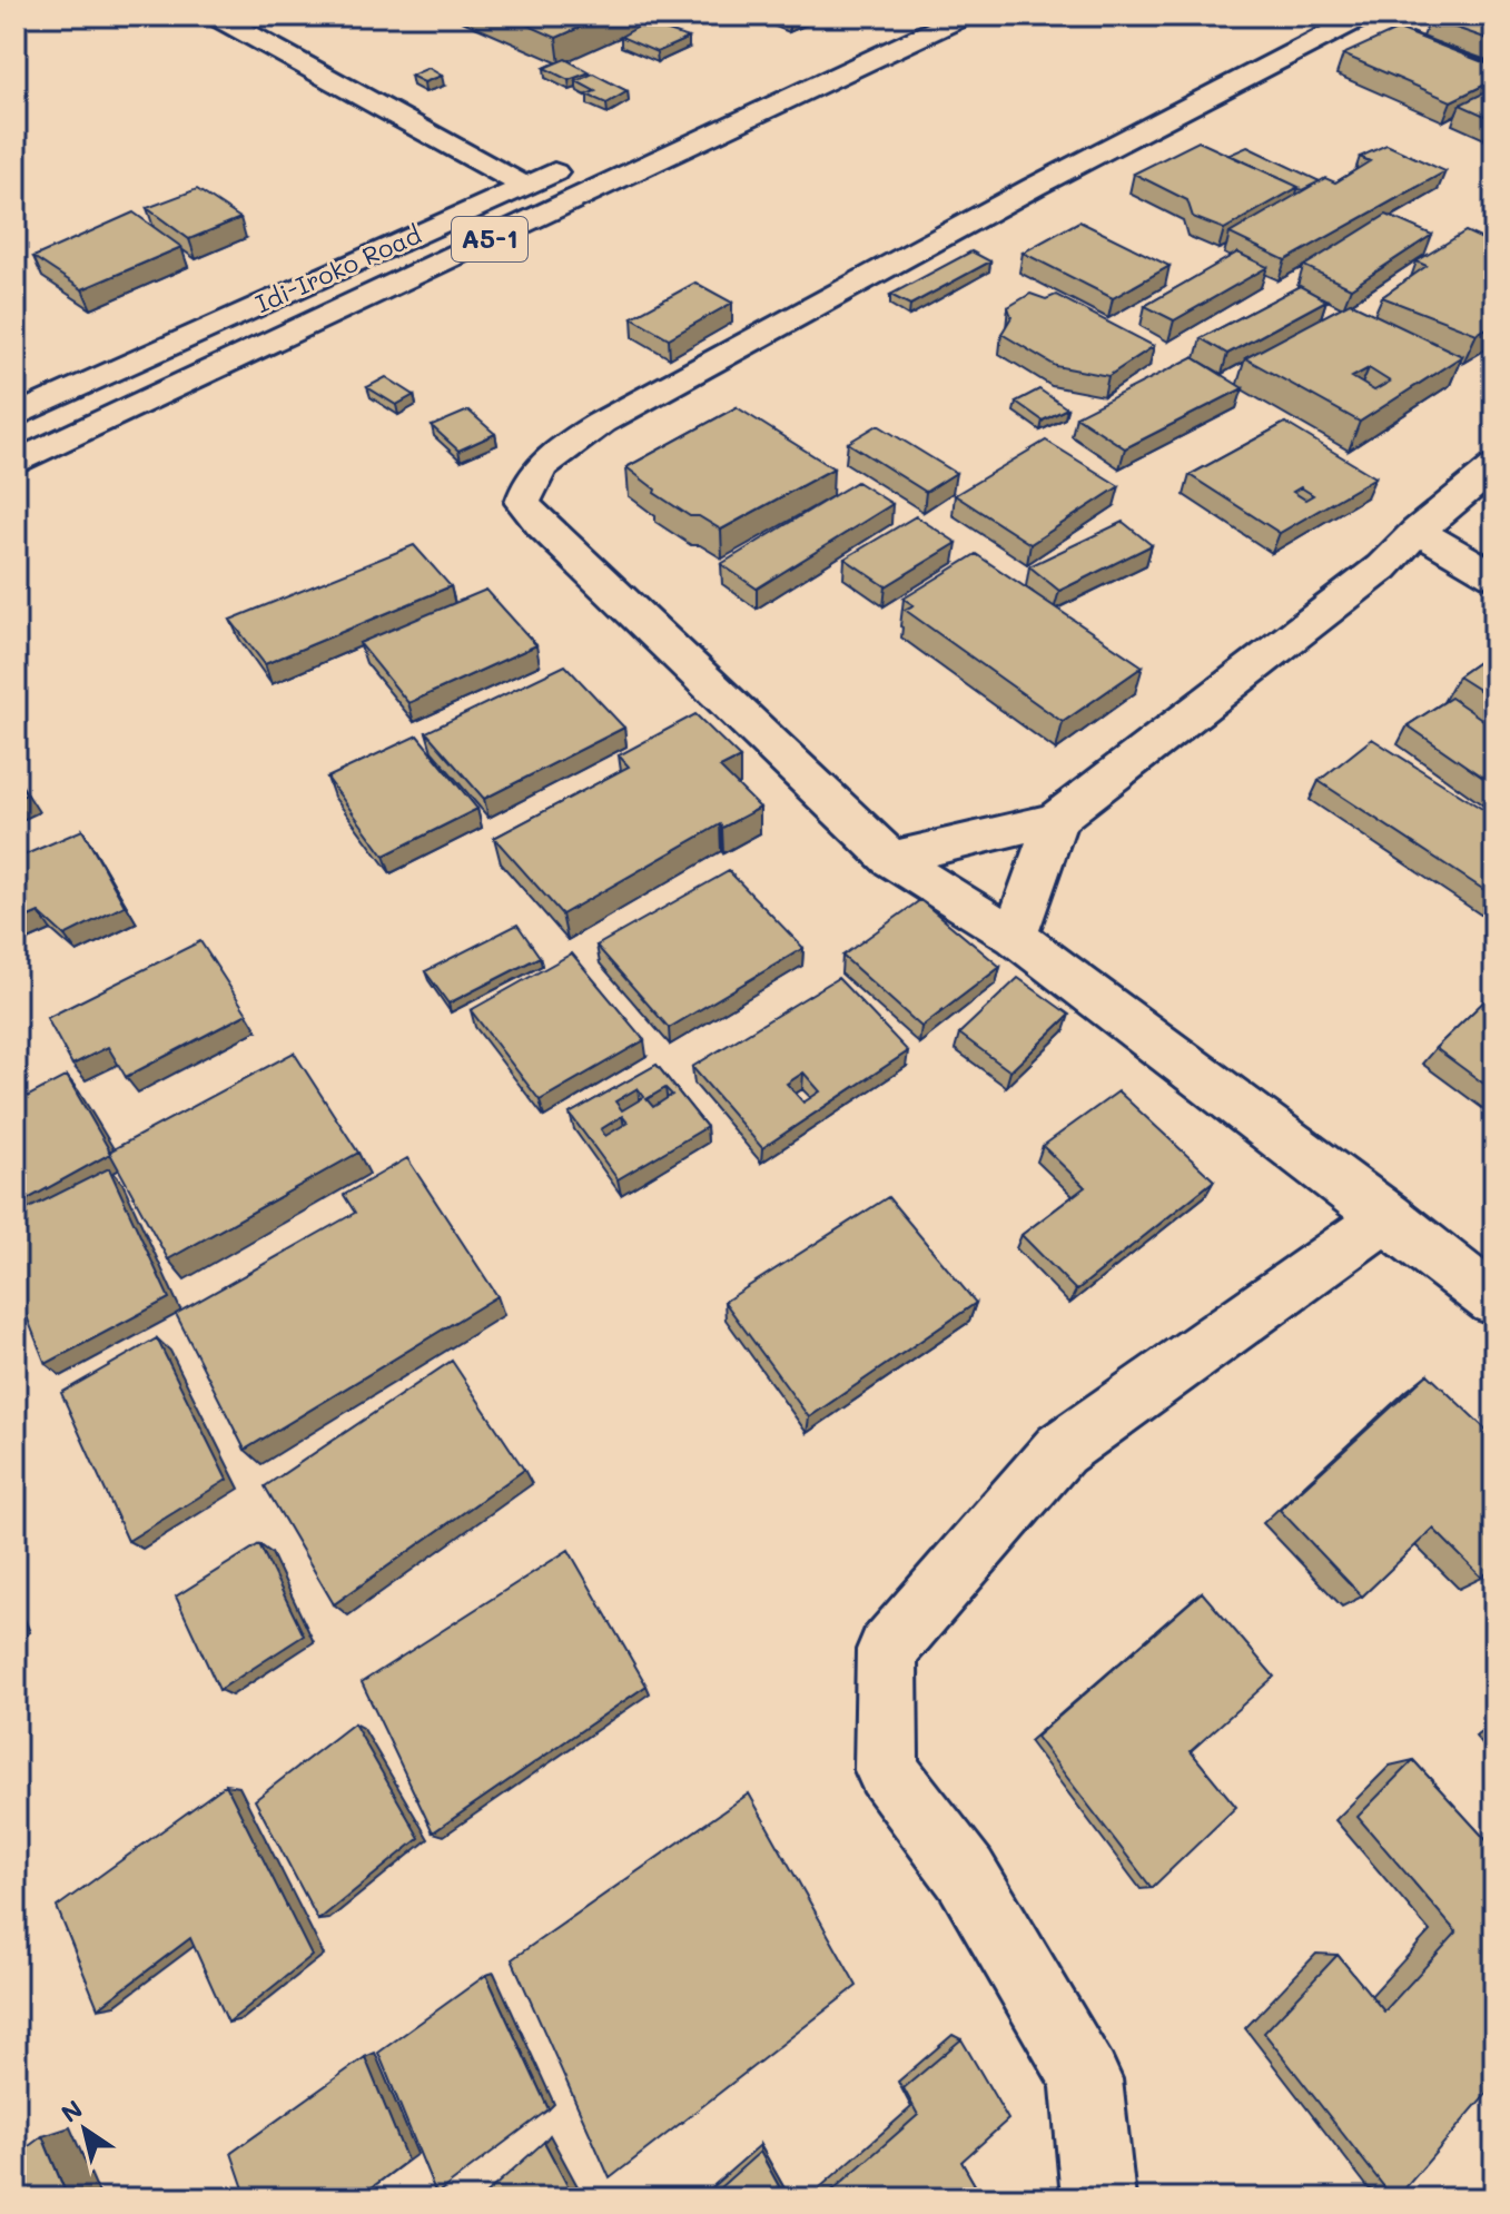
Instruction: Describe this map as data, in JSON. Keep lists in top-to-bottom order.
{
  "streets": {
    "main road": ["A5-1", "Idi-Iroko Road"]
  },
  "north": "top left"
}
